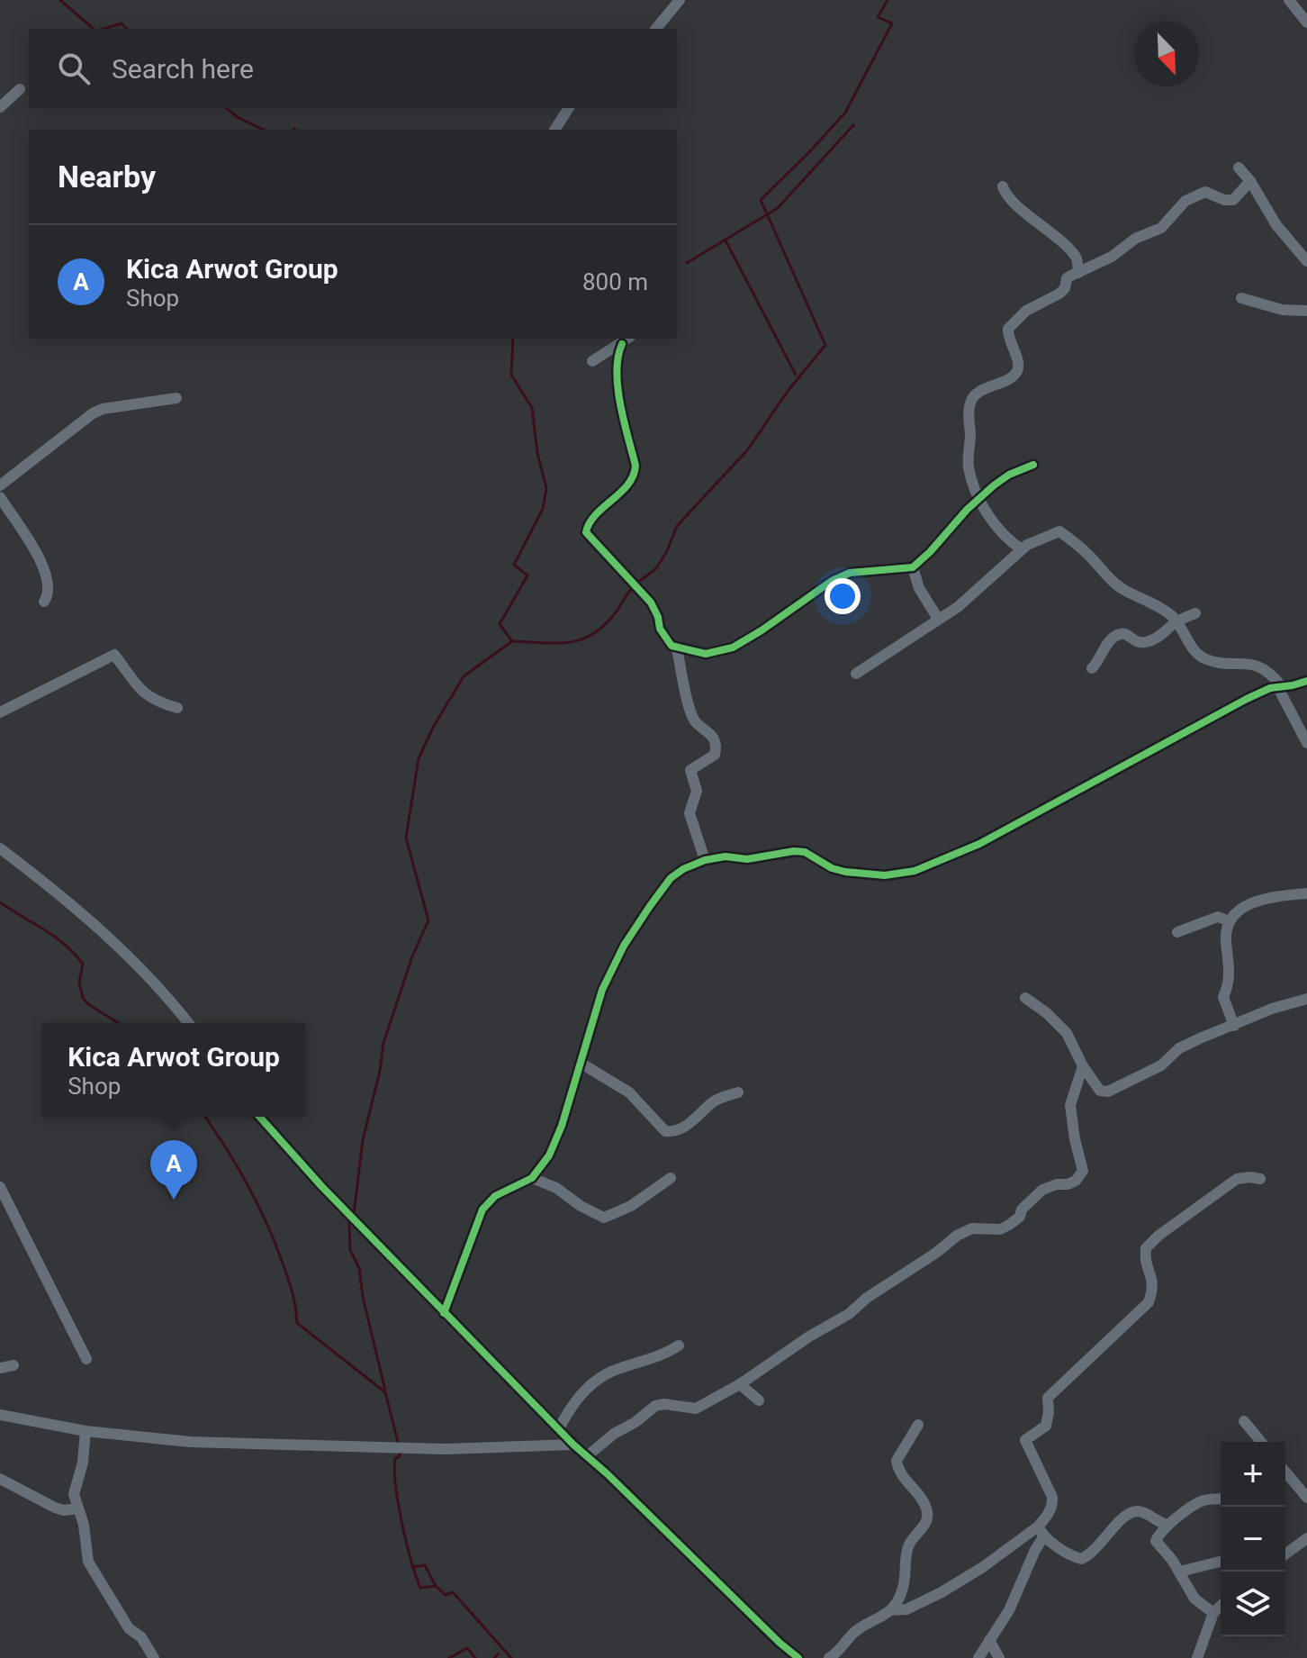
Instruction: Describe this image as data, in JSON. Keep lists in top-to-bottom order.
{
  "north": "bottom right",
  "page": {
    "search": "Search here",
    "heading": "Nearby",
    "list": [
      {
        "mark": "A",
        "name": "Kica Arwot Group",
        "note": "Shop",
        "value": "800 m"
      }
    ],
    "popup": ["Kica Arwot Group", "Shop"],
    "pins": "A",
    "map_buttons": ["+", "−"]
  }
}
